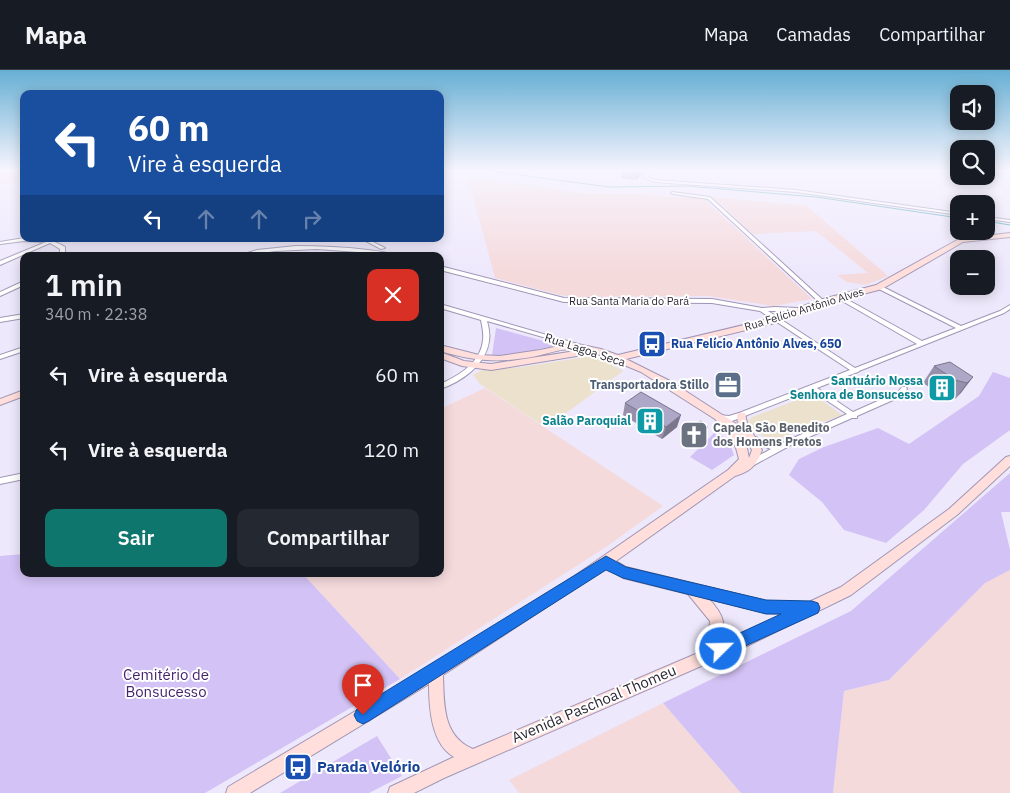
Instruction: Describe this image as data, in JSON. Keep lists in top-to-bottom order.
{
  "streets": {
    "main road": ["Rua Felício Antônio Alves", "Rua Lagoa Seca", "Avenida Paschoal Thomeu"],
    "street": ["Rua Santa Maria do Pará"]
  },
  "crossings": [
    ["Rua Santa Maria do Pará", "Rua Felício Antônio Alves"],
    ["Rua Felício Antônio Alves", "Rua Lagoa Seca"]
  ],
  "parks": ["Cemitério de Bonsucesso"],
  "places": {
    "bus stop": ["Rua Felício Antônio Alves, 650", "Parada Velório"],
    "office": ["Transportadora Stillo"],
    "building": ["Santuário Nossa Senhora de Bonsucesso", "Salão Paroquial"],
    "church": ["Capela São Benedito dos Homens Pretos"]
  },
  "page": {
    "header": "Mapa",
    "nav": ["Mapa", "Camadas", "Compartilhar"],
    "map_buttons": ["+", "−"],
    "turn": ["60 m", "Vire à esquerda"],
    "heading": ["1 min", "340 m · 22:38"],
    "list": [
      {
        "name": "Vire à esquerda",
        "value": "60 m"
      },
      {
        "name": "Vire à esquerda",
        "value": "120 m"
      }
    ],
    "buttons": ["Sair", "Compartilhar"]
  }
}
